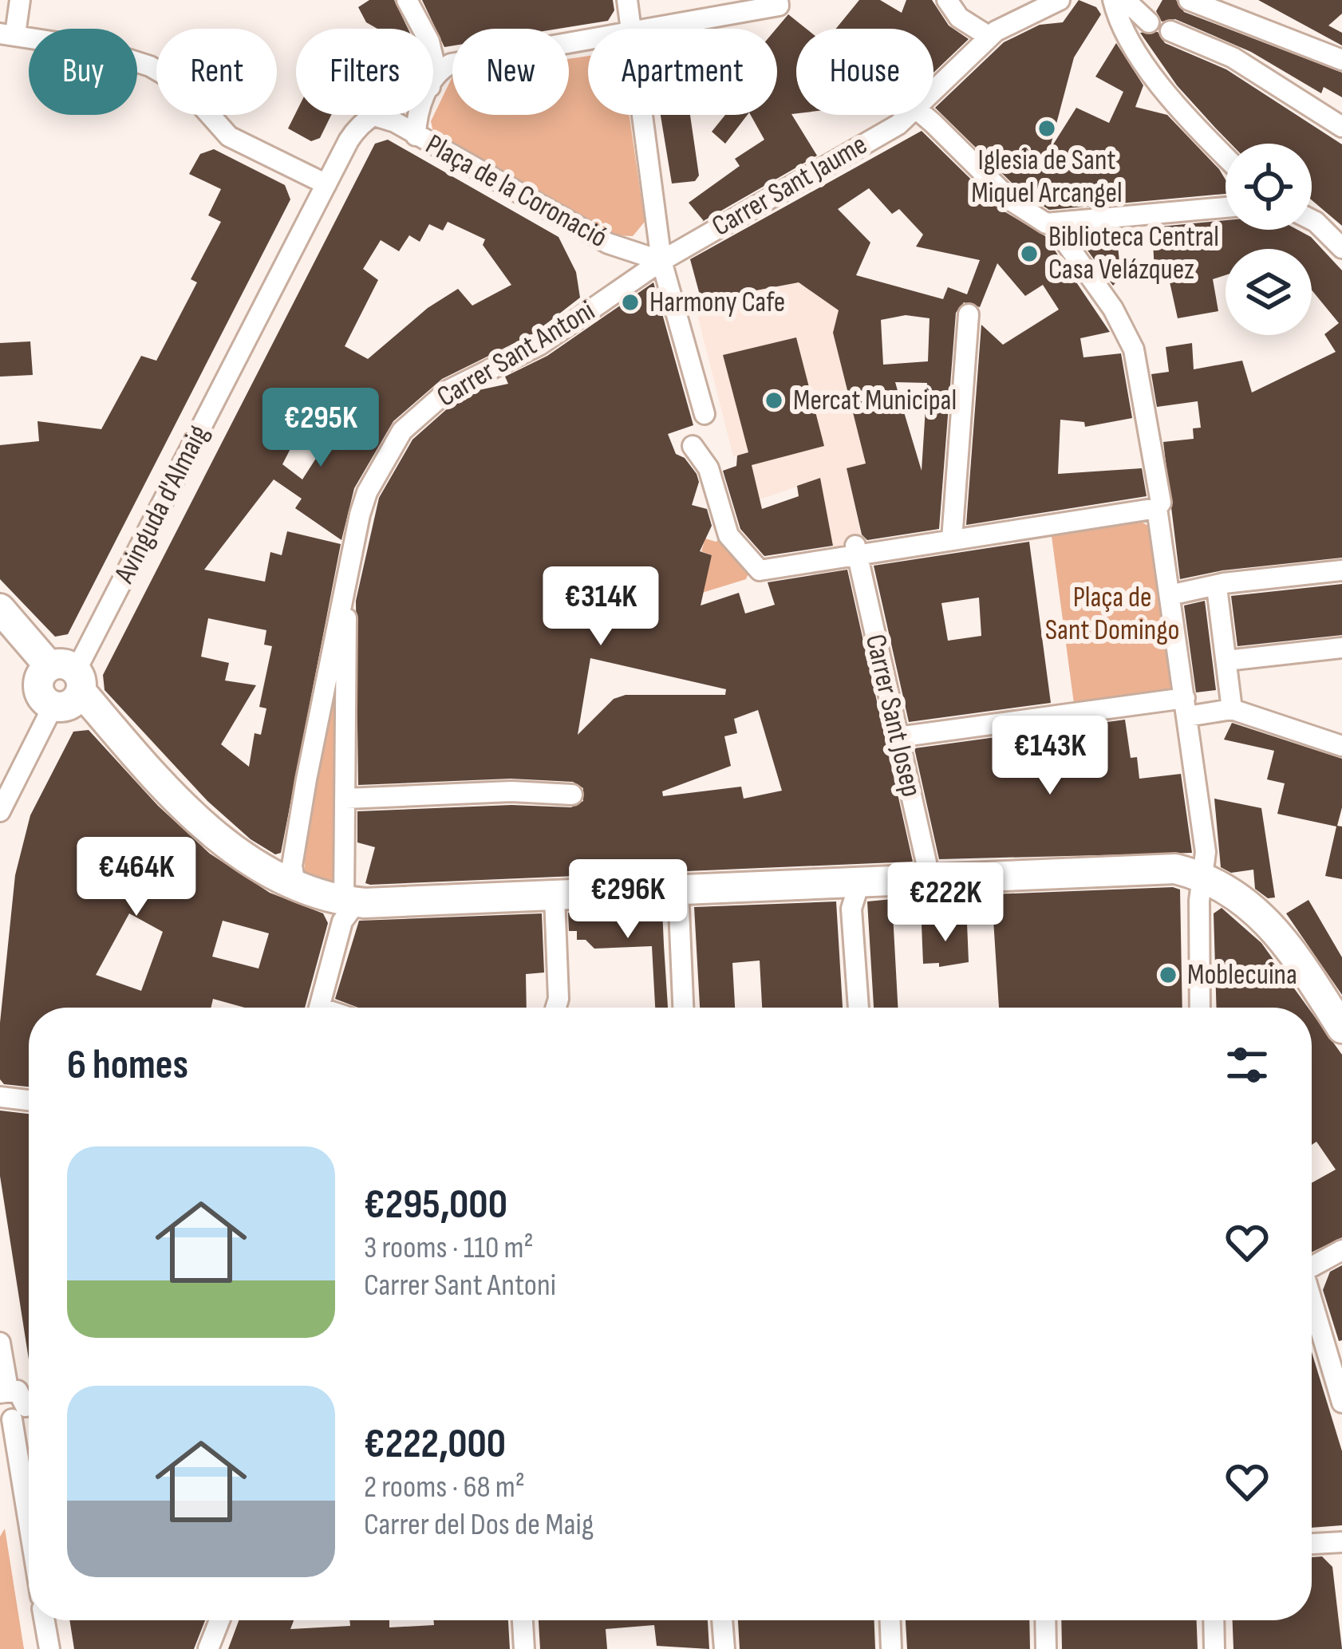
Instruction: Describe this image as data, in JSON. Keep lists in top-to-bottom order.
{
  "streets": {
    "street": [
      "Carrer Sant Jaume",
      "Plaça de la Coronació",
      "Carrer Sant Antoni",
      "Avinguda d'Almaig",
      "Carrer Sant Josep"
    ]
  },
  "crossings": [
    ["Carrer Sant Jaume", "Plaça de la Coronació"],
    ["Carrer Sant Jaume", "Carrer Sant Antoni"],
    ["Plaça de la Coronació", "Carrer Sant Antoni"],
    ["Plaça de la Coronació", "Avinguda d'Almaig"]
  ],
  "parks": ["Plaça de Sant Domingo"],
  "places": [
    "Iglesia de Sant Miquel Arcangel",
    "Biblioteca Central Casa Velázquez",
    "Harmony Cafe",
    "Mercat Municipal",
    "Moblecuina"
  ],
  "page": {
    "chip": [
      "Buy",
      "Rent",
      "Filters",
      "New",
      "Apartment",
      "House"
    ],
    "price": [
      "€295K",
      "€314K",
      "€143K",
      "€464K",
      "€296K",
      "€222K"
    ],
    "heading": "6 homes",
    "list": [
      {
        "name": "€295,000",
        "note": "3 rooms · 110 m² · Carrer Sant Antoni"
      },
      {
        "name": "€222,000",
        "note": "2 rooms · 68 m² · Carrer del Dos de Maig"
      }
    ]
  }
}
